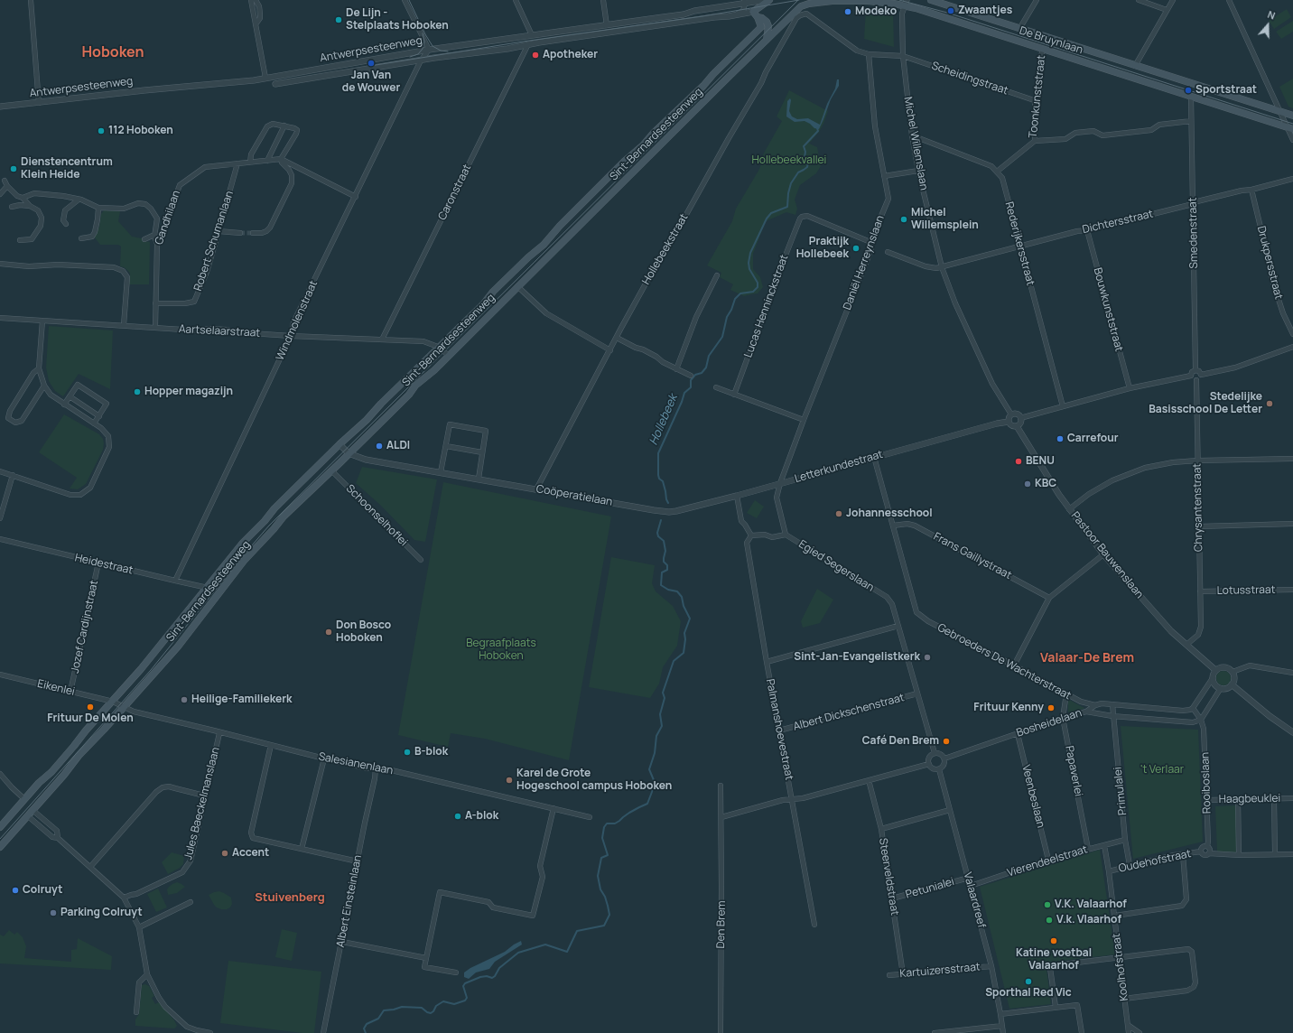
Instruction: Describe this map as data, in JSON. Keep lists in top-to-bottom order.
{
  "streets": {
    "main road": ["De Bruynlaan", "Antwerpsesteenweg", "Sint-Bernardsesteenweg"],
    "street": [
      "Scheidingstraat",
      "Toonkunststraat",
      "Michel Willemslaan",
      "Caronstraat",
      "Gandhilaan",
      "Dichtersstraat",
      "Smedenstraat",
      "Robert Schumanlaan",
      "Rederijkersstraat",
      "Hollebeekstraat",
      "Daniël Herreynslaan",
      "Drukpersstraat",
      "Lucas Henninckstraat",
      "Bouwkunststraat",
      "Windmolenstraat",
      "Aartselaarstraat",
      "Letterkundestraat",
      "Coöperatielaan",
      "Chrysantenstraat",
      "Schoonselhoflei",
      "Pastoor Bauwenslaan",
      "Frans Gaillystraat",
      "Heidestraat",
      "Egied Segerslaan",
      "Lotusstraat",
      "Jozef Cardijnstraat",
      "Gebroeders De Wachterstraat",
      "Eikenlei",
      "Albert Dickschenstraat",
      "Bosheidelaan",
      "Palmanshoevestraat",
      "Salesianenlaan",
      "Papaverlei",
      "Rooiboslaan",
      "Primulalei",
      "Veenbeslaan",
      "Haagbeuklei",
      "Jules Baeckelmanslaan",
      "Vierendeelstraat",
      "Oudehofstraat",
      "Steerveldstraat",
      "Petunialei",
      "Valaardreef",
      "Albert Einsteinlaan",
      "Den Brem",
      "Koolhofstraat",
      "Kartuizersstraat"
    ]
  },
  "crossings": [
    ["De Bruynlaan", "Toonkunststraat"],
    ["De Bruynlaan", "Sint-Bernardsesteenweg"],
    ["De Bruynlaan", "Michel Willemslaan"],
    ["De Bruynlaan", "Smedenstraat"],
    ["Antwerpsesteenweg", "Caronstraat"],
    ["Antwerpsesteenweg", "Windmolenstraat"],
    ["Scheidingstraat", "Toonkunststraat"],
    ["Scheidingstraat", "Michel Willemslaan"],
    ["Scheidingstraat", "Hollebeekstraat"],
    ["Scheidingstraat", "Daniël Herreynslaan"],
    ["Toonkunststraat", "Rederijkersstraat"],
    ["Sint-Bernardsesteenweg", "Aartselaarstraat"],
    ["Sint-Bernardsesteenweg", "Coöperatielaan"],
    ["Sint-Bernardsesteenweg", "Schoonselhoflei"],
    ["Sint-Bernardsesteenweg", "Heidestraat"],
    ["Sint-Bernardsesteenweg", "Eikenlei"],
    ["Sint-Bernardsesteenweg", "Salesianenlaan"],
    ["Michel Willemslaan", "Dichtersstraat"],
    ["Michel Willemslaan", "Letterkundestraat"],
    ["Michel Willemslaan", "Pastoor Bauwenslaan"],
    ["Caronstraat", "Aartselaarstraat"],
    ["Gandhilaan", "Robert Schumanlaan"],
    ["Gandhilaan", "Aartselaarstraat"],
    ["Dichtersstraat", "Smedenstraat"],
    ["Dichtersstraat", "Rederijkersstraat"],
    ["Dichtersstraat", "Drukpersstraat"],
    ["Dichtersstraat", "Bouwkunststraat"],
    ["Smedenstraat", "Chrysantenstraat"],
    ["Hollebeekstraat", "Daniël Herreynslaan"],
    ["Hollebeekstraat", "Coöperatielaan"],
    ["Daniël Herreynslaan", "Lucas Henninckstraat"],
    ["Daniël Herreynslaan", "Letterkundestraat"],
    ["Daniël Herreynslaan", "Egied Segerslaan"],
    ["Windmolenstraat", "Aartselaarstraat"],
    ["Windmolenstraat", "Heidestraat"],
    ["Letterkundestraat", "Coöperatielaan"],
    ["Letterkundestraat", "Pastoor Bauwenslaan"],
    ["Chrysantenstraat", "Pastoor Bauwenslaan"],
    ["Chrysantenstraat", "Lotusstraat"],
    ["Frans Gaillystraat", "Gebroeders De Wachterstraat"],
    ["Heidestraat", "Jozef Cardijnstraat"],
    ["Jozef Cardijnstraat", "Eikenlei"],
    ["Gebroeders De Wachterstraat", "Papaverlei"],
    ["Gebroeders De Wachterstraat", "Rooiboslaan"],
    ["Gebroeders De Wachterstraat", "Primulalei"],
    ["Albert Dickschenstraat", "Palmanshoevestraat"],
    ["Bosheidelaan", "Papaverlei"],
    ["Bosheidelaan", "Rooiboslaan"],
    ["Bosheidelaan", "Primulalei"],
    ["Bosheidelaan", "Veenbeslaan"],
    ["Bosheidelaan", "Valaardreef"],
    ["Salesianenlaan", "Jules Baeckelmanslaan"],
    ["Salesianenlaan", "Albert Einsteinlaan"],
    ["Papaverlei", "Vierendeelstraat"],
    ["Rooiboslaan", "Haagbeuklei"],
    ["Rooiboslaan", "Oudehofstraat"],
    ["Primulalei", "Vierendeelstraat"],
    ["Primulalei", "Oudehofstraat"],
    ["Veenbeslaan", "Vierendeelstraat"],
    ["Vierendeelstraat", "Valaardreef"],
    ["Vierendeelstraat", "Koolhofstraat"],
    ["Oudehofstraat", "Koolhofstraat"],
    ["Steerveldstraat", "Petunialei"],
    ["Steerveldstraat", "Kartuizersstraat"],
    ["Petunialei", "Valaardreef"],
    ["Valaardreef", "Kartuizersstraat"]
  ],
  "districts": ["Hoboken", "Valaar-De Brem", "Stuivenberg"],
  "water": ["Hollebeek"],
  "parks": ["Hollebeekvallei", "Begraafplaats Hoboken", "'t Verlaar"],
  "places": [
    "Zwaantjes",
    "Modeko",
    "De Lijn - Stelplaats Hoboken",
    "Apotheker",
    "Jan Van de Wouwer",
    "Sportstraat",
    "112 Hoboken",
    "Dienstencentrum Klein Heide",
    "Michel Willemsplein",
    "Praktijk Hollebeek",
    "Hopper magazijn",
    "Stedelijke Basisschool De Letter",
    "Carrefour",
    "ALDI",
    "BENU",
    "KBC",
    "Johannesschool",
    "Don Bosco Hoboken",
    "Sint-Jan-Evangelistkerk",
    "Heilige-Familiekerk",
    "Frituur De Molen",
    "Frituur Kenny",
    "Café Den Brem",
    "B-blok",
    "Karel de Grote Hogeschool campus Hoboken",
    "A-blok",
    "Accent",
    "Colruyt",
    "V.K. Valaarhof",
    "Parking Colruyt",
    "V.k. Vlaarhof",
    "Katine voetbal Valaarhof",
    "Sporthal Red Vic"
  ],
  "north": "top"
}
